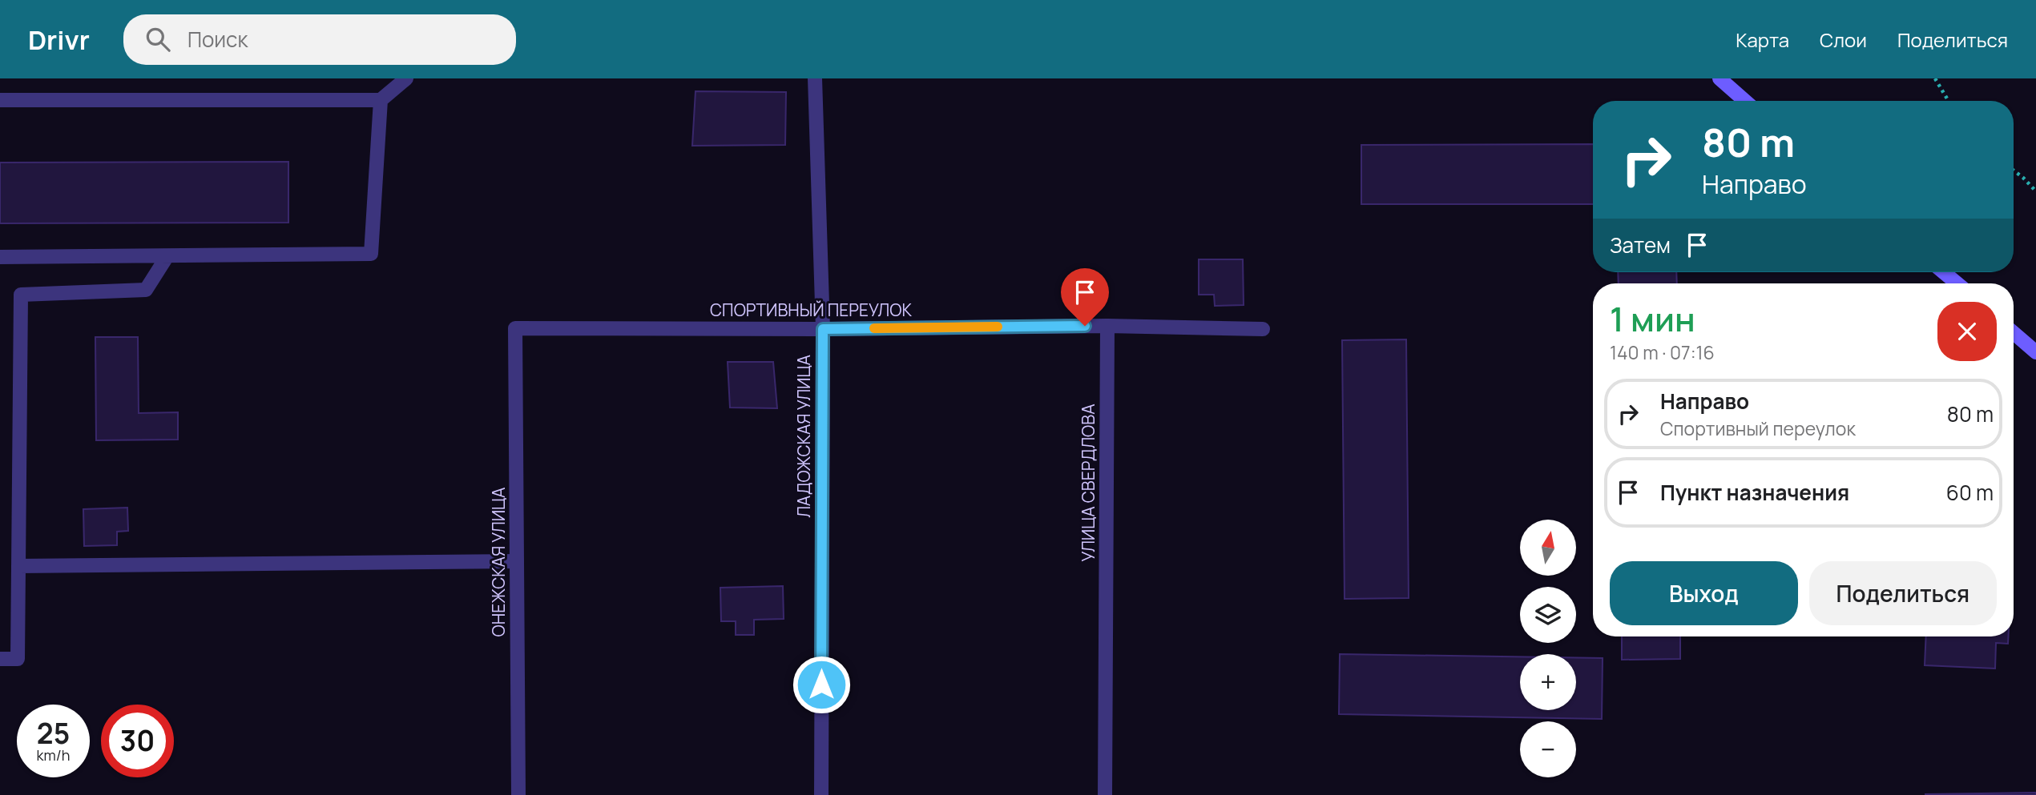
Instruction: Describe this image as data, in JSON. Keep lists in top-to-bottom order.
{
  "streets": {
    "street": [
      "СПОРТИВНЫЙ ПЕРЕУЛОК",
      "ЛАДОЖСКАЯ УЛИЦА",
      "УЛИЦА СВЕРДЛОВА",
      "ОНЕЖСКАЯ УЛИЦА"
    ]
  },
  "crossings": [
    ["СПОРТИВНЫЙ ПЕРЕУЛОК", "ЛАДОЖСКАЯ УЛИЦА"],
    ["СПОРТИВНЫЙ ПЕРЕУЛОК", "УЛИЦА СВЕРДЛОВА"],
    ["СПОРТИВНЫЙ ПЕРЕУЛОК", "ОНЕЖСКАЯ УЛИЦА"]
  ],
  "north": "top",
  "page": {
    "header": "Drivr",
    "search": "Поиск",
    "nav": ["Карта", "Слои", "Поделиться"],
    "turn": ["80 m", "Направо"],
    "then": "Затем",
    "heading": ["1 мин", "140 m · 07:16"],
    "list": [
      {
        "name": "Направо",
        "note": "Спортивный переулок",
        "value": "80 m"
      },
      {
        "name": "Пункт назначения",
        "value": "60 m"
      }
    ],
    "map_buttons": ["+", "−"],
    "buttons": ["Выход", "Поделиться"],
    "speed": "25 km/h",
    "limit": "30"
  }
}
